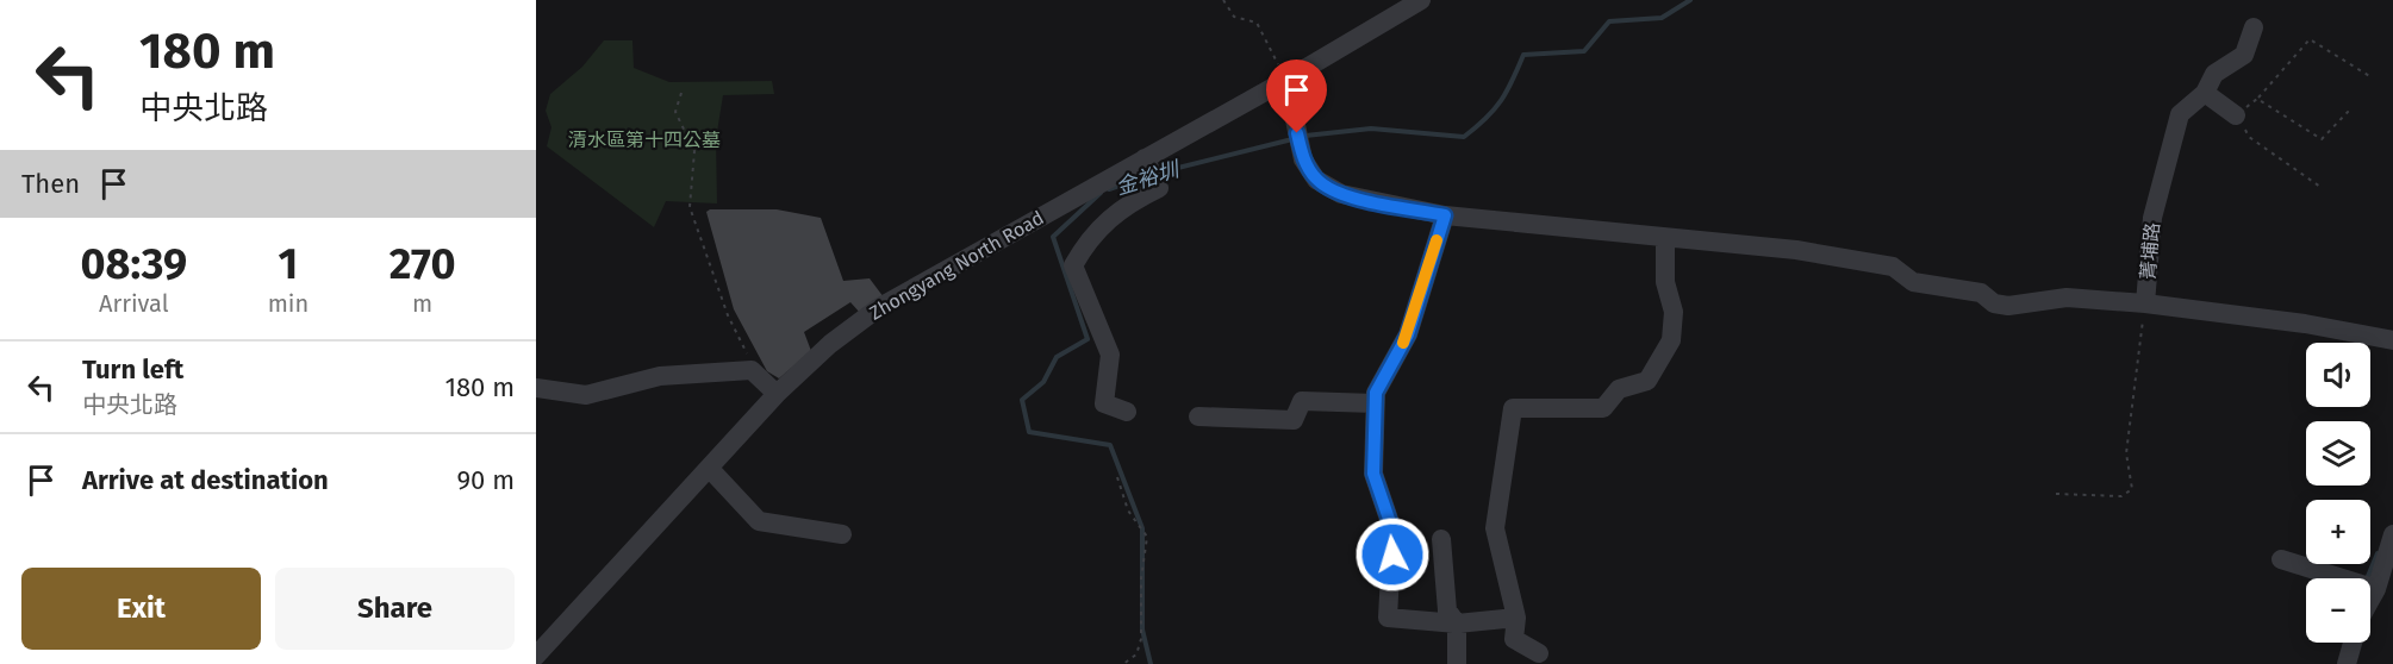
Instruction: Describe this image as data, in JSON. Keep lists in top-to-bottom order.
{
  "streets": {
    "street": ["菁埔路", "Zhongyang North Road"]
  },
  "water": ["金裕圳"],
  "parks": ["清水區第十四公墓"],
  "page": {
    "turn": ["180 m", "中央北路"],
    "then": "Then",
    "eta": [
      "08:39",
      "Arrival",
      "1",
      "min",
      "270",
      "m"
    ],
    "list": [
      {
        "name": "Turn left",
        "note": "中央北路",
        "value": "180 m"
      },
      {
        "name": "Arrive at destination",
        "value": "90 m"
      }
    ],
    "map_buttons": ["+", "−"],
    "buttons": ["Exit", "Share"]
  }
}
